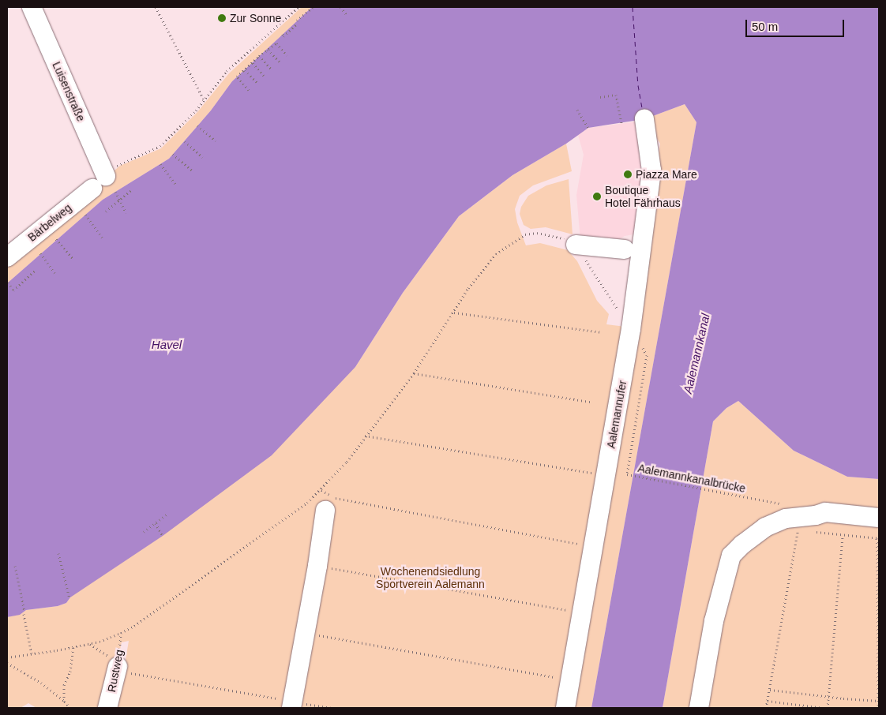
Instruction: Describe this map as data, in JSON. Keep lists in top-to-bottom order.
{
  "streets": {
    "street": [
      "Luisenstraße",
      "Bärbelweg",
      "Aalemannufer",
      "Rustweg"
    ],
    "path": ["Aalemannkanalbrücke"]
  },
  "crossings": [
    ["Luisenstraße", "Bärbelweg"]
  ],
  "water": ["Havel", "Aalemannkanal"],
  "parks": ["Wochenendsiedlung Sportverein Aalemann"],
  "places": ["Zur Sonne", "Piazza Mare", "Boutique Hotel Fährhaus"],
  "scale_bar": "50 m"
}
